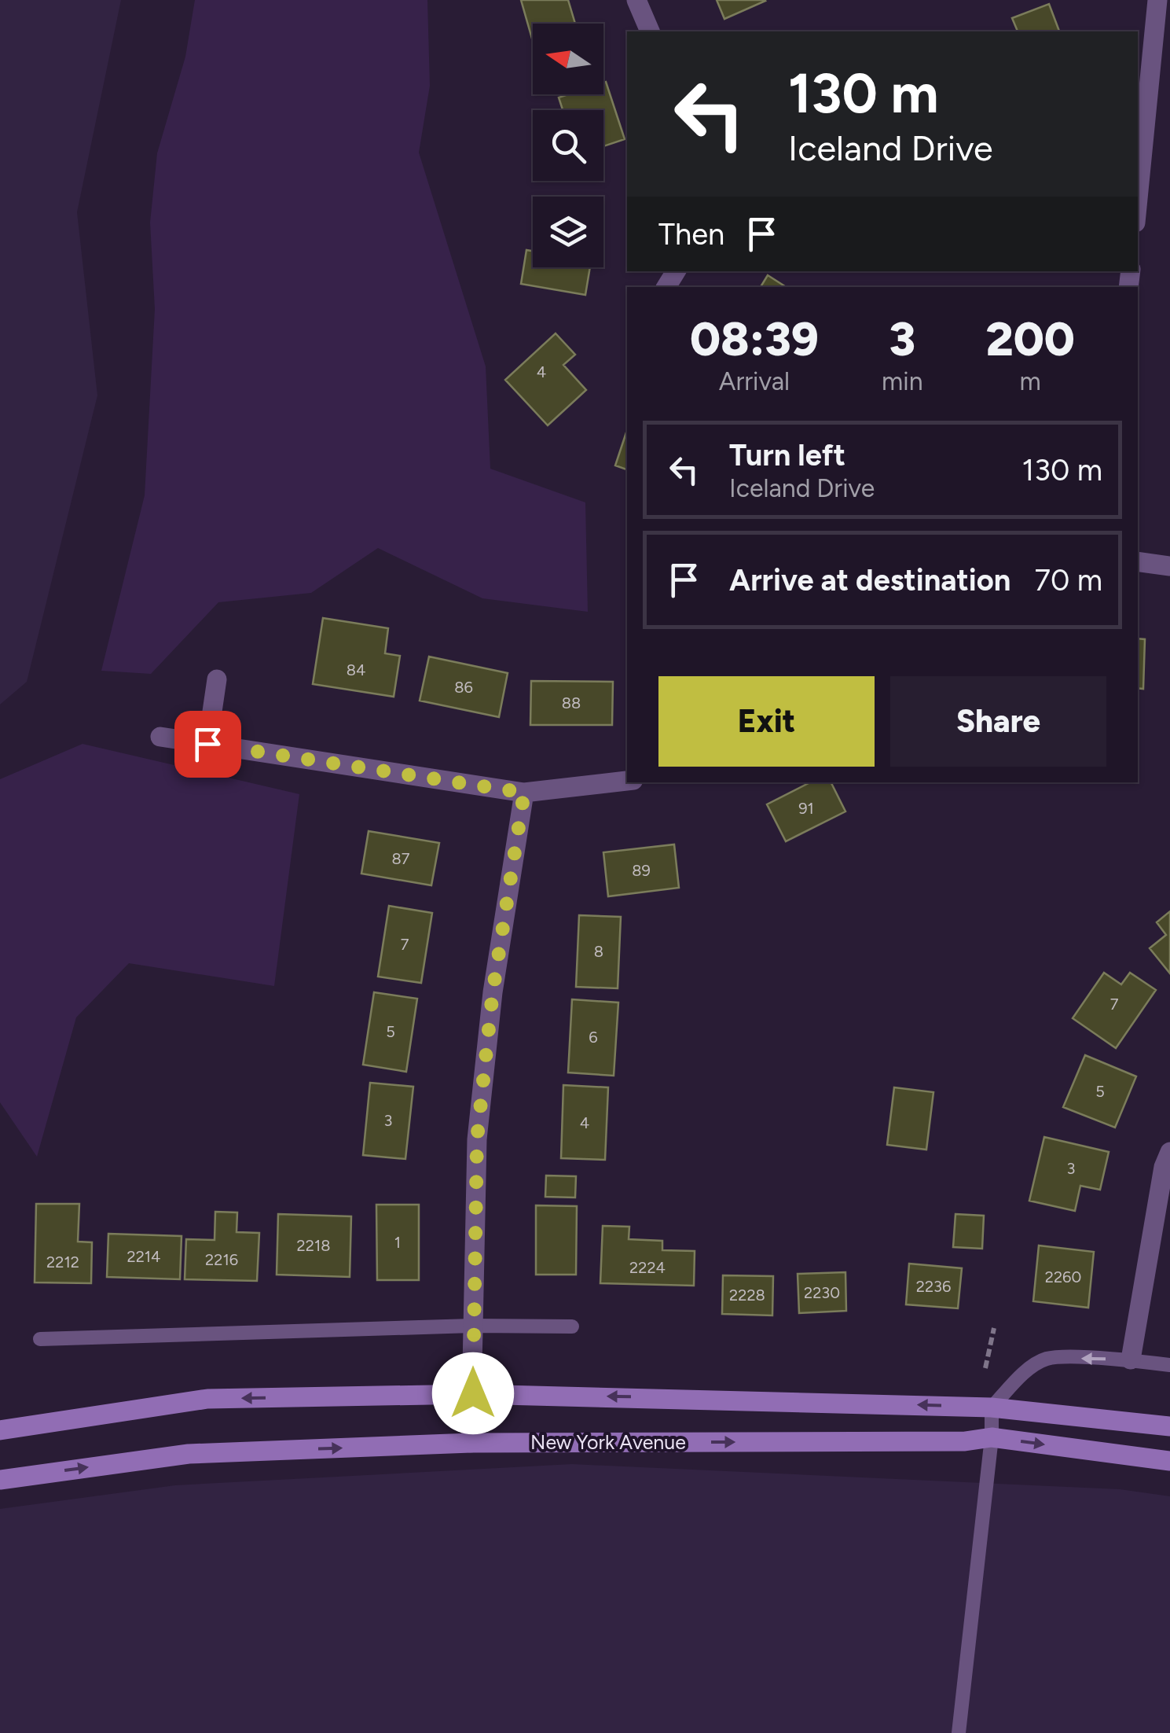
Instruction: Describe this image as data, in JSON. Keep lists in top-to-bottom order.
{
  "streets": {
    "street": ["New York Avenue"]
  },
  "house_numbers": [
    "4",
    "84",
    "86",
    "88",
    "91",
    "87",
    "89",
    "7",
    "8",
    "7",
    "5",
    "6",
    "5",
    "3",
    "4",
    "3",
    "1",
    "2218",
    "2214",
    "2216",
    "2212",
    "2224",
    "2260",
    "2236",
    "2230",
    "2228"
  ],
  "north": "left",
  "page": {
    "turn": ["130 m", "Iceland Drive"],
    "then": "Then",
    "eta": [
      "08:39",
      "Arrival",
      "3",
      "min",
      "200",
      "m"
    ],
    "list": [
      {
        "name": "Turn left",
        "note": "Iceland Drive",
        "value": "130 m"
      },
      {
        "name": "Arrive at destination",
        "value": "70 m"
      }
    ],
    "buttons": ["Exit", "Share"]
  }
}
